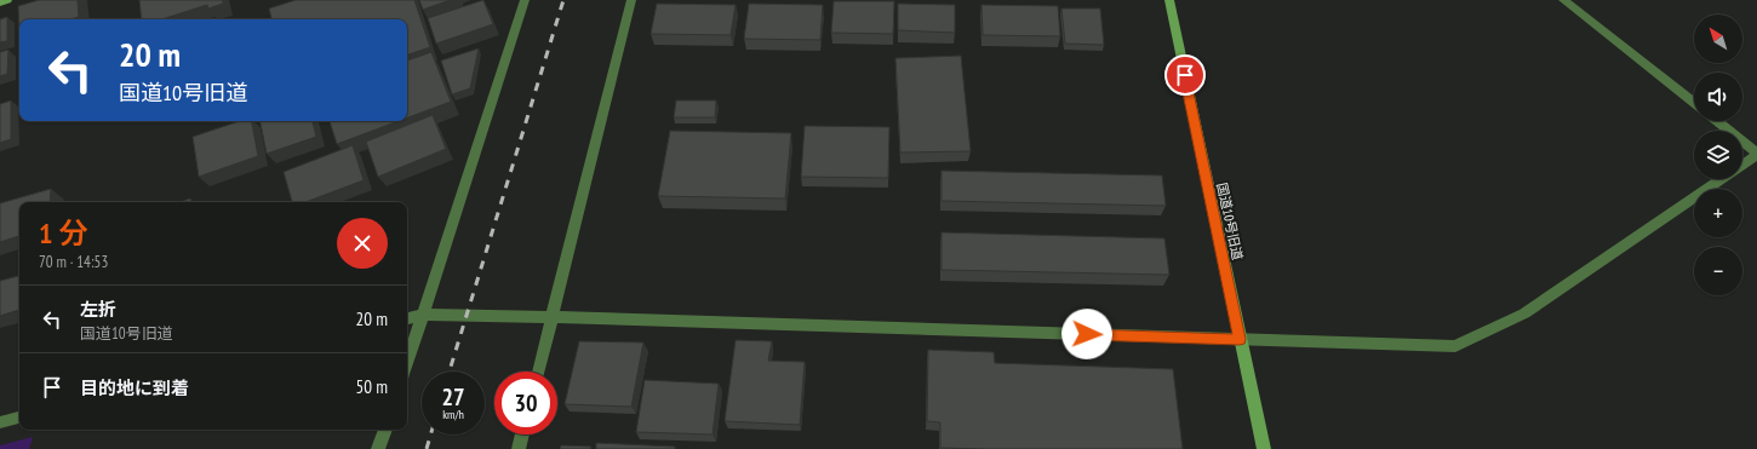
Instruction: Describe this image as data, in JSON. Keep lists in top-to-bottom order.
{
  "streets": {
    "street": ["国道10号旧道"]
  },
  "north": "top left",
  "page": {
    "map_buttons": ["+", "−"],
    "turn": ["20 m", "国道10号旧道"],
    "heading": ["1 分", "70 m · 14:53"],
    "list": [
      {
        "name": "左折",
        "note": "国道10号旧道",
        "value": "20 m"
      },
      {
        "name": "目的地に到着",
        "value": "50 m"
      }
    ],
    "speed": "27 km/h",
    "limit": "30"
  }
}
